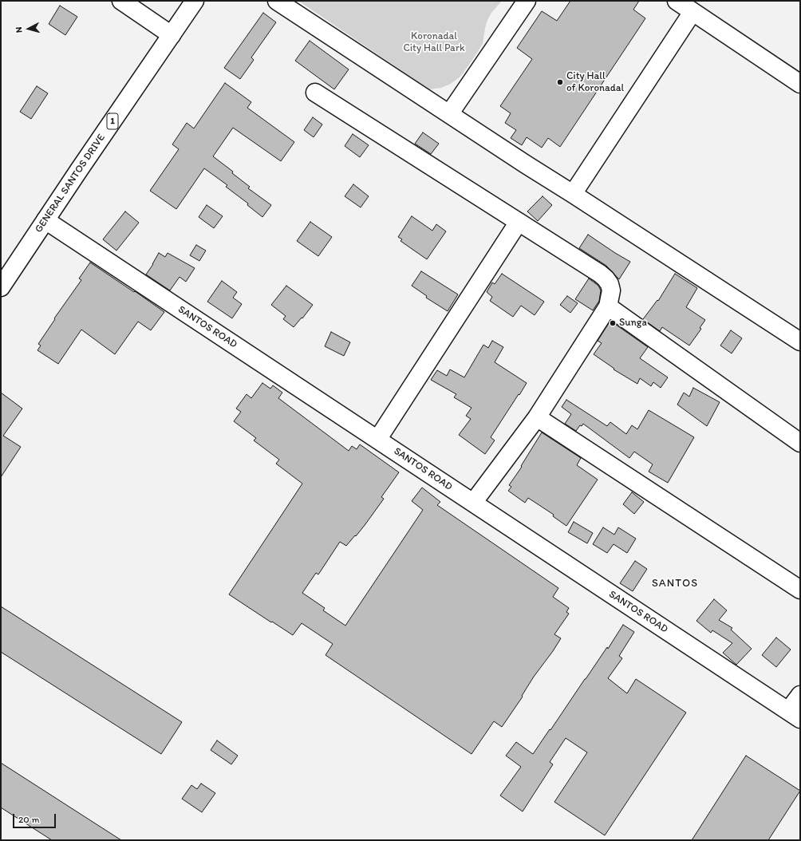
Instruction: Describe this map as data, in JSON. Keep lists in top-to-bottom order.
{
  "streets": {
    "main road": ["1", "GENERAL SANTOS DRIVE", "SANTOS ROAD"]
  },
  "crossings": [
    ["GENERAL SANTOS DRIVE", "SANTOS ROAD"]
  ],
  "districts": ["SANTOS"],
  "parks": ["Koronadal City Hall Park"],
  "places": ["City Hall of Koronadal", "Sunga"],
  "scale_bar": "20 m",
  "north": "left"
}
